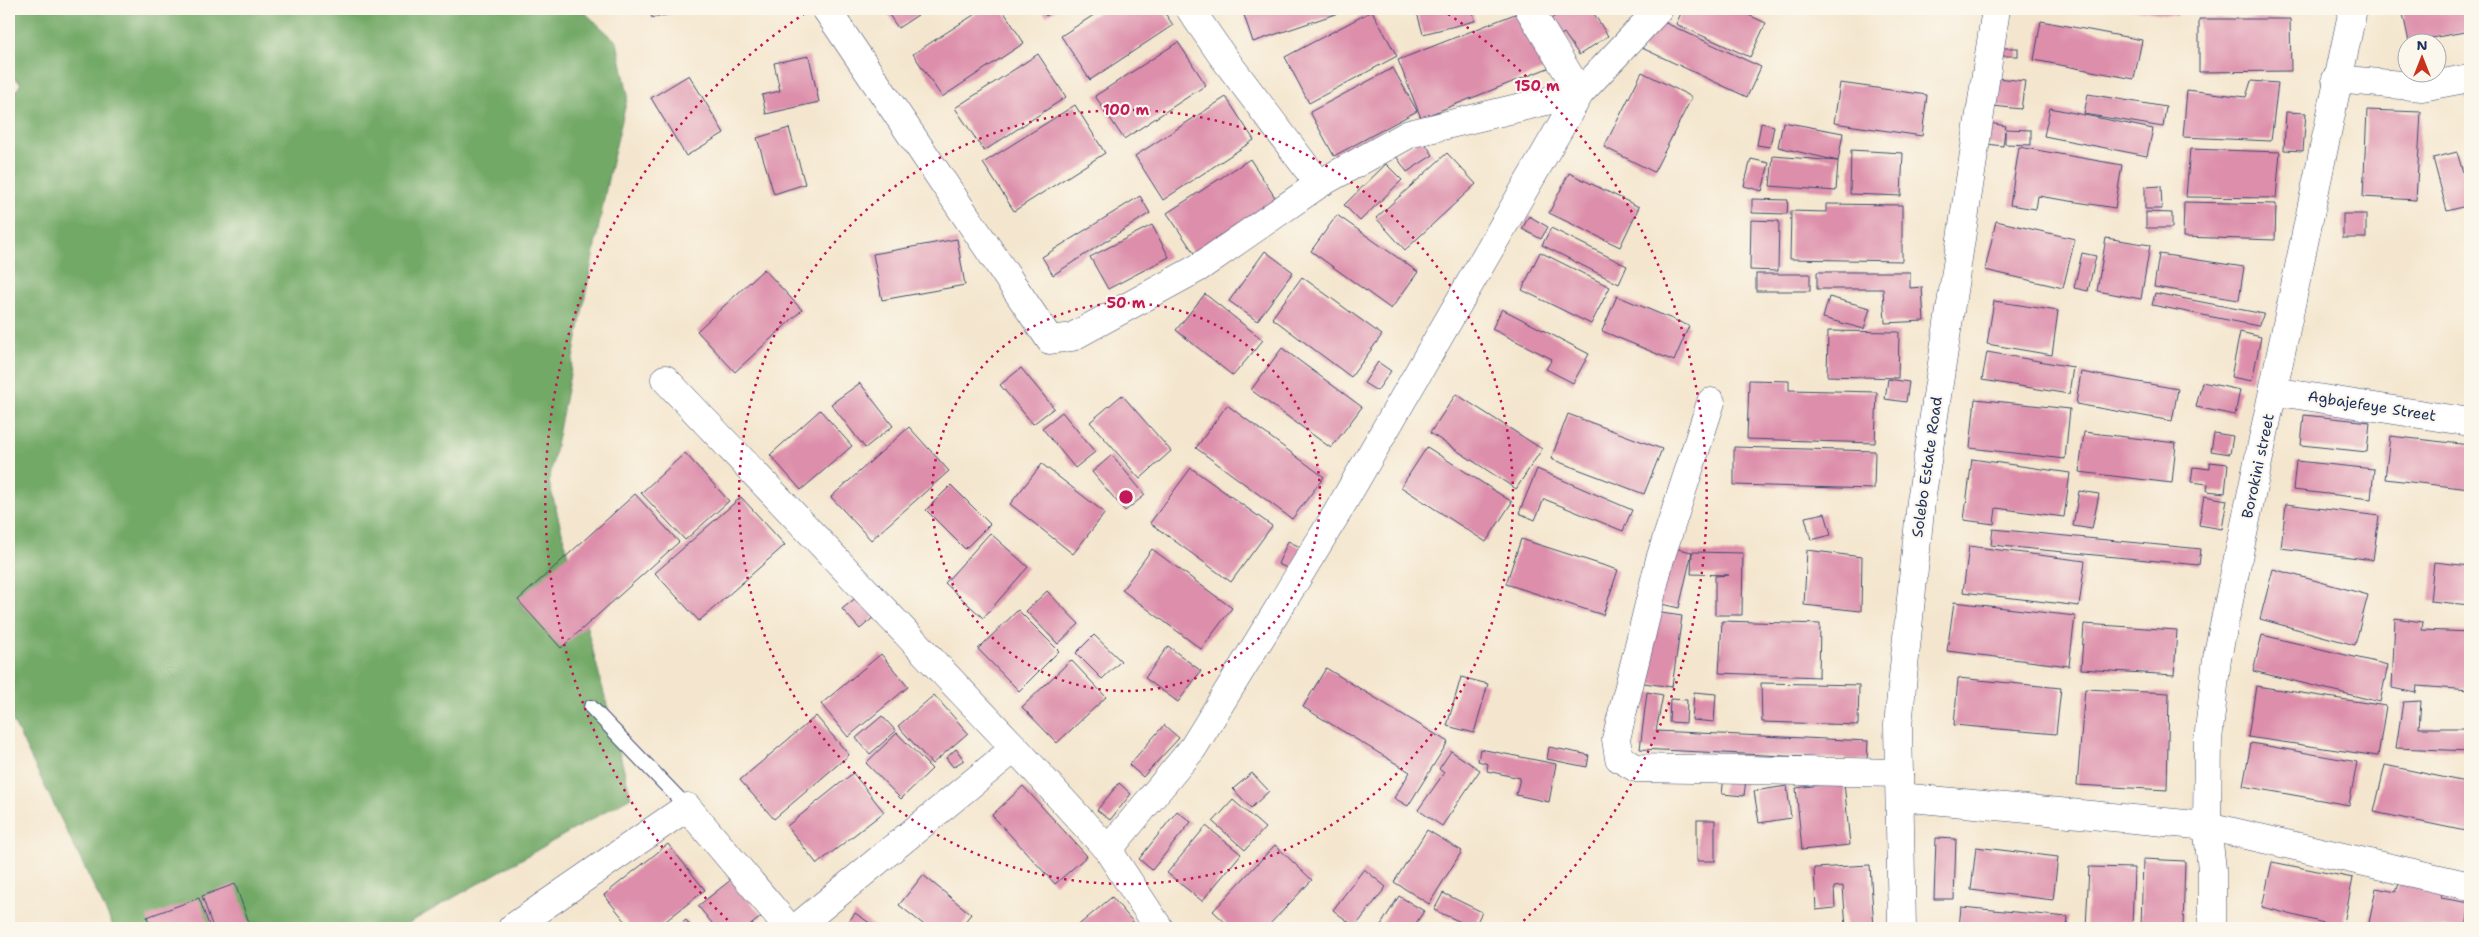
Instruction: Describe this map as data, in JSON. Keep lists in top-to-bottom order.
{
  "streets": {
    "street": ["Agbajefeye Street", "Borokini street", "Solebo Estate Road"]
  },
  "crossings": [
    ["Agbajefeye Street", "Borokini street"]
  ],
  "north": "top",
  "rings": ["150 m", "100 m", "50 m"]
}
